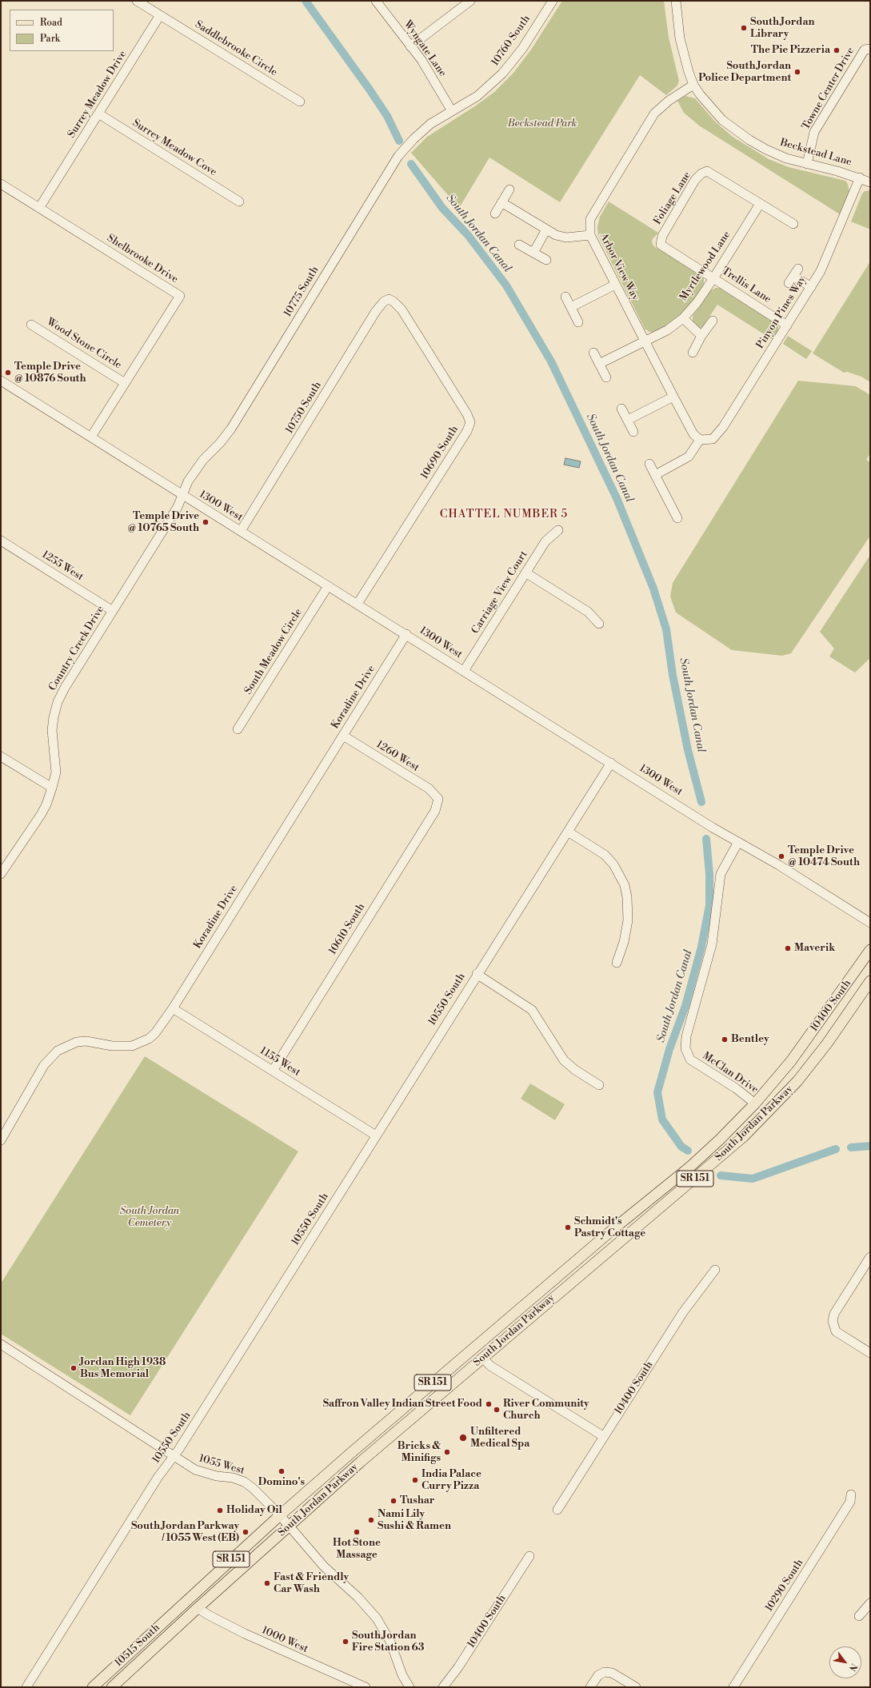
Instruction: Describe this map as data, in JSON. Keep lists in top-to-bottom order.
{
  "streets": {
    "main road": [
      "10400 South",
      "South Jordan Parkway",
      "SR 151",
      "10515 South"
    ],
    "street": [
      "10760 South",
      "Saddlebrooke Circle",
      "Wyngate Lane",
      "Towne Center Drive",
      "Surrey Meadow Drive",
      "Surrey Meadow Cove",
      "Beckstead Lane",
      "Foliage Lane",
      "Shelbrooke Drive",
      "Myrtlewood Lane",
      "Arbor View Way",
      "Trellis Lane",
      "10775 South",
      "Pinyon Pines Way",
      "Wood Stone Circle",
      "10750 South",
      "10690 South",
      "1300 West",
      "1255 West",
      "Carriage View Court",
      "Country Creek Drive",
      "South Meadow Circle",
      "Koradine Drive",
      "1260 West",
      "10610 South",
      "10550 South",
      "1155 West",
      "McClan Drive",
      "1055 West",
      "10290 South",
      "1000 West"
    ]
  },
  "crossings": [
    ["10760 South", "Wyngate Lane"],
    ["10760 South", "10775 South"],
    ["Saddlebrooke Circle", "Surrey Meadow Drive"],
    ["Wyngate Lane", "10775 South"],
    ["Towne Center Drive", "Beckstead Lane"],
    ["Surrey Meadow Drive", "Surrey Meadow Cove"],
    ["Surrey Meadow Drive", "Shelbrooke Drive"],
    ["Beckstead Lane", "Arbor View Way"],
    ["Beckstead Lane", "Pinyon Pines Way"],
    ["Foliage Lane", "Myrtlewood Lane"],
    ["Foliage Lane", "Trellis Lane"],
    ["Shelbrooke Drive", "Wood Stone Circle"],
    ["Shelbrooke Drive", "1300 West"],
    ["Myrtlewood Lane", "Arbor View Way"],
    ["Myrtlewood Lane", "Trellis Lane"],
    ["Arbor View Way", "Pinyon Pines Way"],
    ["Trellis Lane", "Pinyon Pines Way"],
    ["10775 South", "1300 West"],
    ["10775 South", "Country Creek Drive"],
    ["10750 South", "10690 South"],
    ["10750 South", "1300 West"],
    ["10690 South", "1300 West"],
    ["1300 West", "Carriage View Court"],
    ["1300 West", "Country Creek Drive"],
    ["1300 West", "South Meadow Circle"],
    ["1300 West", "Koradine Drive"],
    ["1300 West", "10550 South"],
    ["1300 West", "McClan Drive"],
    ["1255 West", "Country Creek Drive"],
    ["Koradine Drive", "1260 West"],
    ["Koradine Drive", "1155 West"],
    ["1260 West", "10610 South"],
    ["10610 South", "1155 West"],
    ["10550 South", "1155 West"],
    ["10550 South", "1055 West"],
    ["10400 South", "South Jordan Parkway"],
    ["McClan Drive", "South Jordan Parkway"],
    ["South Jordan Parkway", "1055 West"],
    ["South Jordan Parkway", "1000 West"],
    ["South Jordan Parkway", "10515 South"],
    ["1000 West", "10515 South"]
  ],
  "districts": ["CHATTEL NUMBER 5"],
  "water": ["South Jordan Canal"],
  "parks": ["Beckstead Park", "South Jordan Cemetery"],
  "places": [
    "South Jordan Library",
    "The Pie Pizzeria",
    "South Jordan Police Department",
    "Temple Drive @ 10876 South",
    "Temple Drive @ 10765 South",
    "Temple Drive @ 10474 South",
    "Maverik",
    "Bentley",
    "Schmidt's Pastry Cottage",
    "Jordan High 1938 Bus Memorial",
    "Saffron Valley Indian Street Food",
    "River Community Church",
    "Unfiltered Medical Spa",
    "Bricks & Minifigs",
    "Domino's",
    "India Palace Curry Pizza",
    "Tushar",
    "Holiday Oil",
    "Nami Lily Sushi & Ramen",
    "South Jordan Parkway / 1055 West (EB)",
    "Hot Stone Massage",
    "Fast & Friendly Car Wash",
    "South Jordan Fire Station 63"
  ],
  "legend": ["Road", "Park"],
  "north": "bottom right"
}
